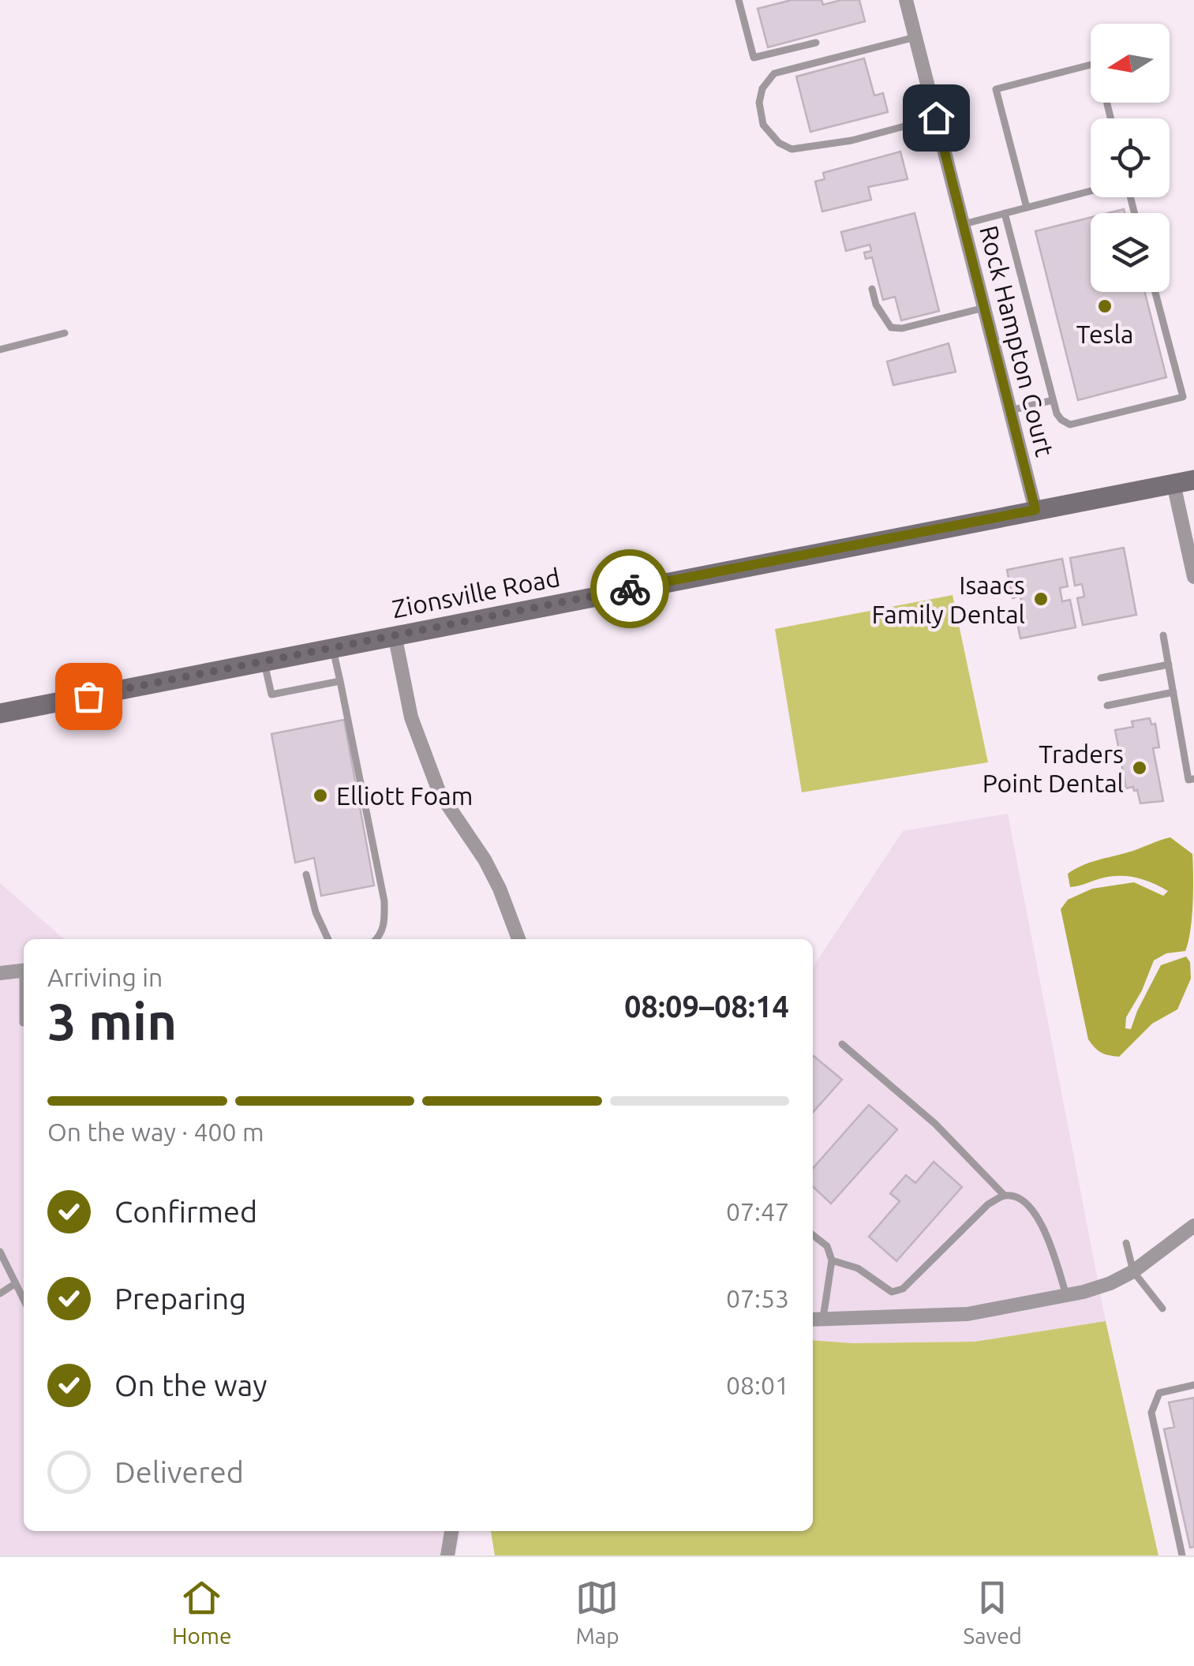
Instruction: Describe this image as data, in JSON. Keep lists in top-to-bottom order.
{
  "streets": {
    "main road": ["Zionsville Road"],
    "street": ["Rock Hampton Court"]
  },
  "crossings": [
    ["Rock Hampton Court", "Zionsville Road"]
  ],
  "places": [
    "Tesla",
    "Isaacs Family Dental",
    "Traders Point Dental",
    "Elliott Foam"
  ],
  "north": "left",
  "page": {
    "heading": ["3 min", "Arriving in", "08:09–08:14"],
    "bar": "On the way · 400 m",
    "list": [
      ["Confirmed", "07:47"],
      ["Preparing", "07:53"],
      ["On the way", "08:01"],
      "Delivered"
    ],
    "tabs": ["Home", "Map", "Saved"]
  }
}
